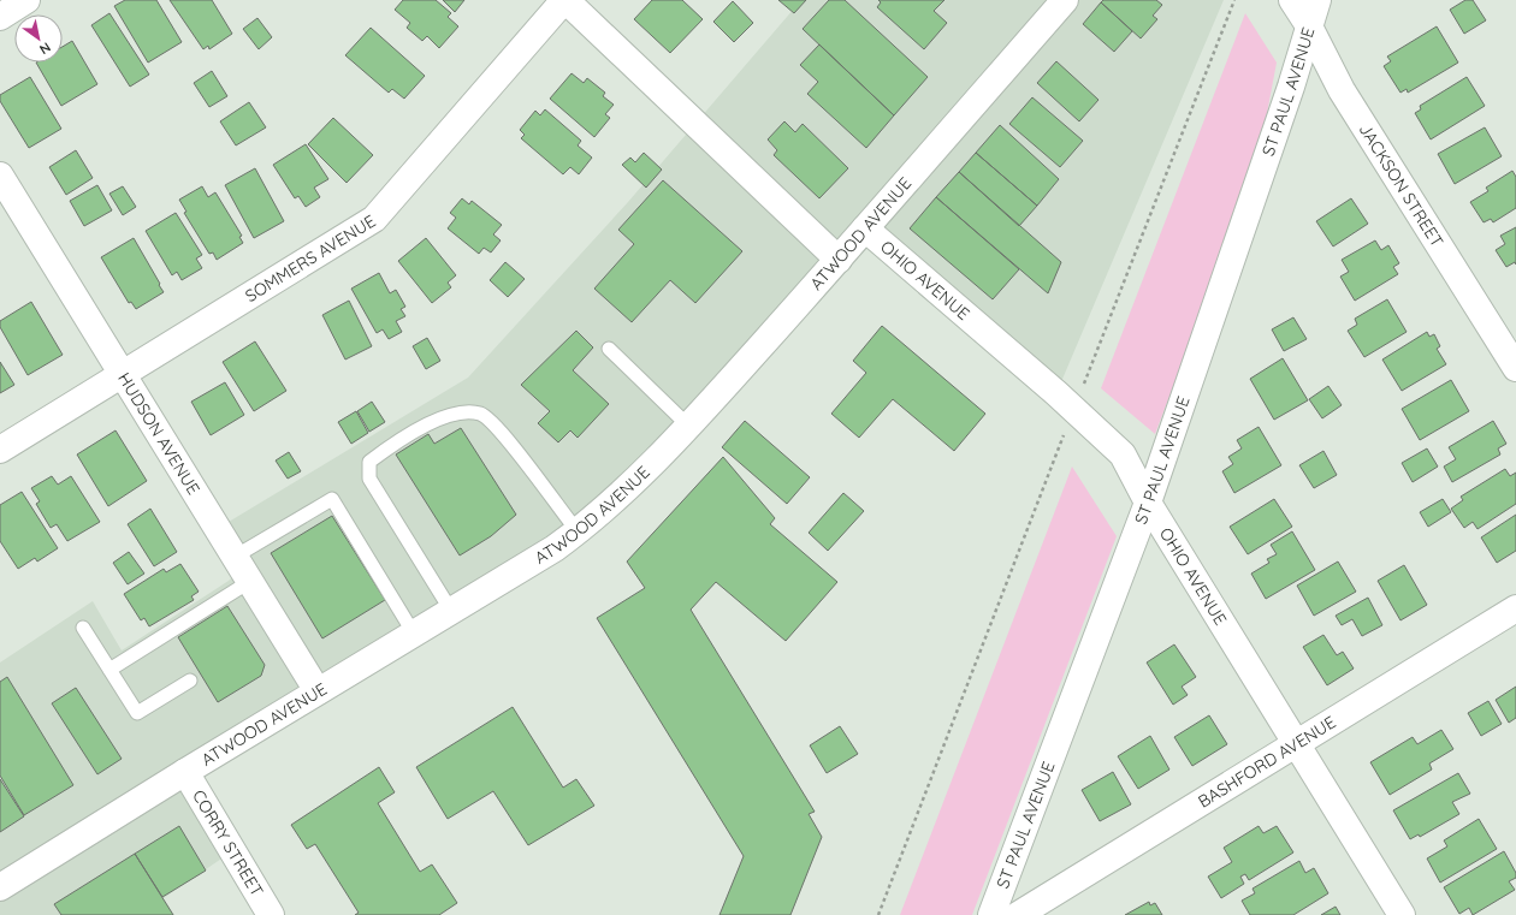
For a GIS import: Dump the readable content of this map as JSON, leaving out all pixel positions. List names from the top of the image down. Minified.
{"streets":{"street":["ST PAUL AVENUE","JACKSON STREET","ATWOOD AVENUE","SOMMERS AVENUE","OHIO AVENUE","HUDSON AVENUE","BASHFORD AVENUE","CORRY STREET"]},"crossings":[["ST PAUL AVENUE","JACKSON STREET"],["ST PAUL AVENUE","OHIO AVENUE"],["ATWOOD AVENUE","OHIO AVENUE"],["ATWOOD AVENUE","HUDSON AVENUE"],["ATWOOD AVENUE","CORRY STREET"],["SOMMERS AVENUE","HUDSON AVENUE"],["OHIO AVENUE","BASHFORD AVENUE"]],"north":"bottom right"}
